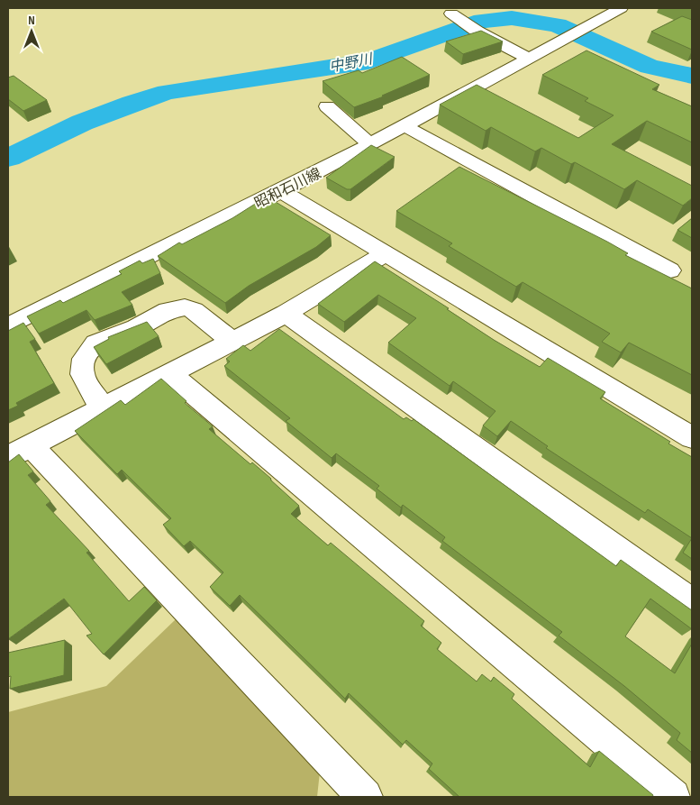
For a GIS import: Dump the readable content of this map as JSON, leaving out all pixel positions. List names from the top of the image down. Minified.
{"streets":{"street":["昭和石川線"]},"water":["中野川"],"north":"top"}
